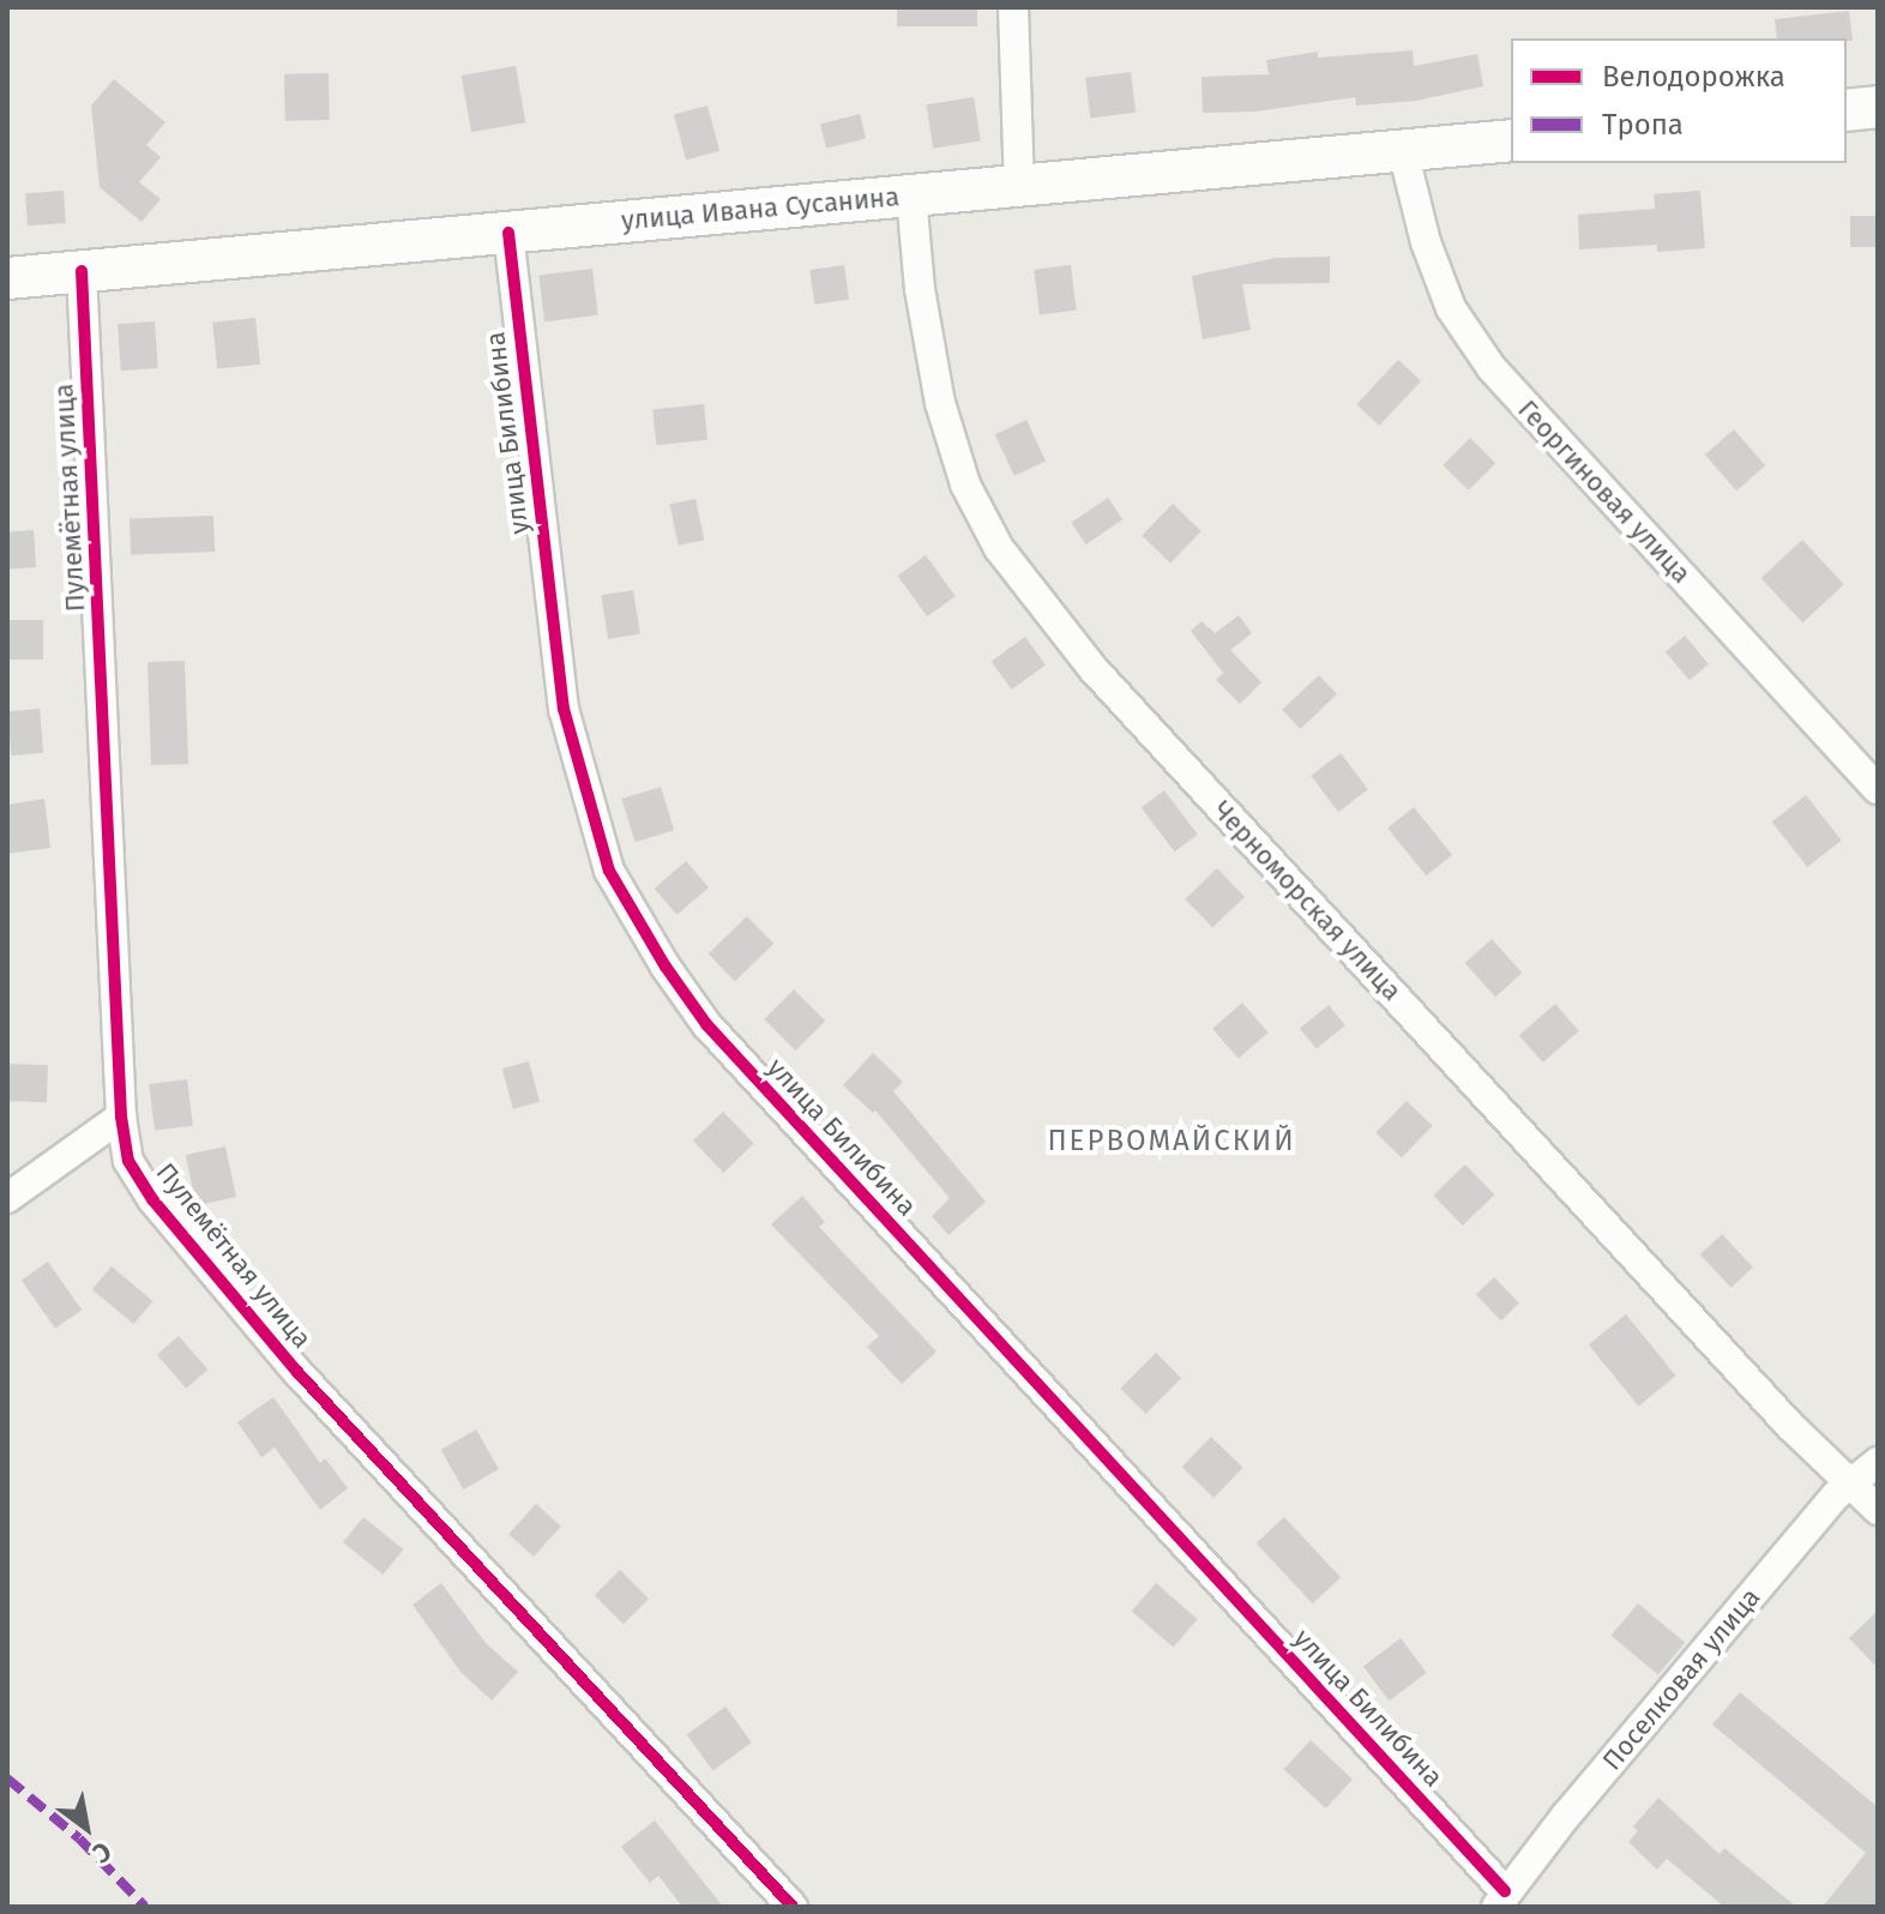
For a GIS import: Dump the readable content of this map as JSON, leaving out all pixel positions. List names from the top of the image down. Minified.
{"streets":{"street":["улица Ивана Сусанина","улица Билибина","Георгиновая улица","Пулемётная улица","Черноморская улица","Поселковая улица"]},"crossings":[["улица Ивана Сусанина","улица Билибина"],["улица Ивана Сусанина","Георгиновая улица"],["улица Ивана Сусанина","Пулемётная улица"],["улица Ивана Сусанина","Черноморская улица"],["улица Билибина","Поселковая улица"],["Черноморская улица","Поселковая улица"]],"districts":["ПЕРВОМАЙСКИЙ"],"legend":["Велодорожка","Тропа"],"north":"bottom right"}
